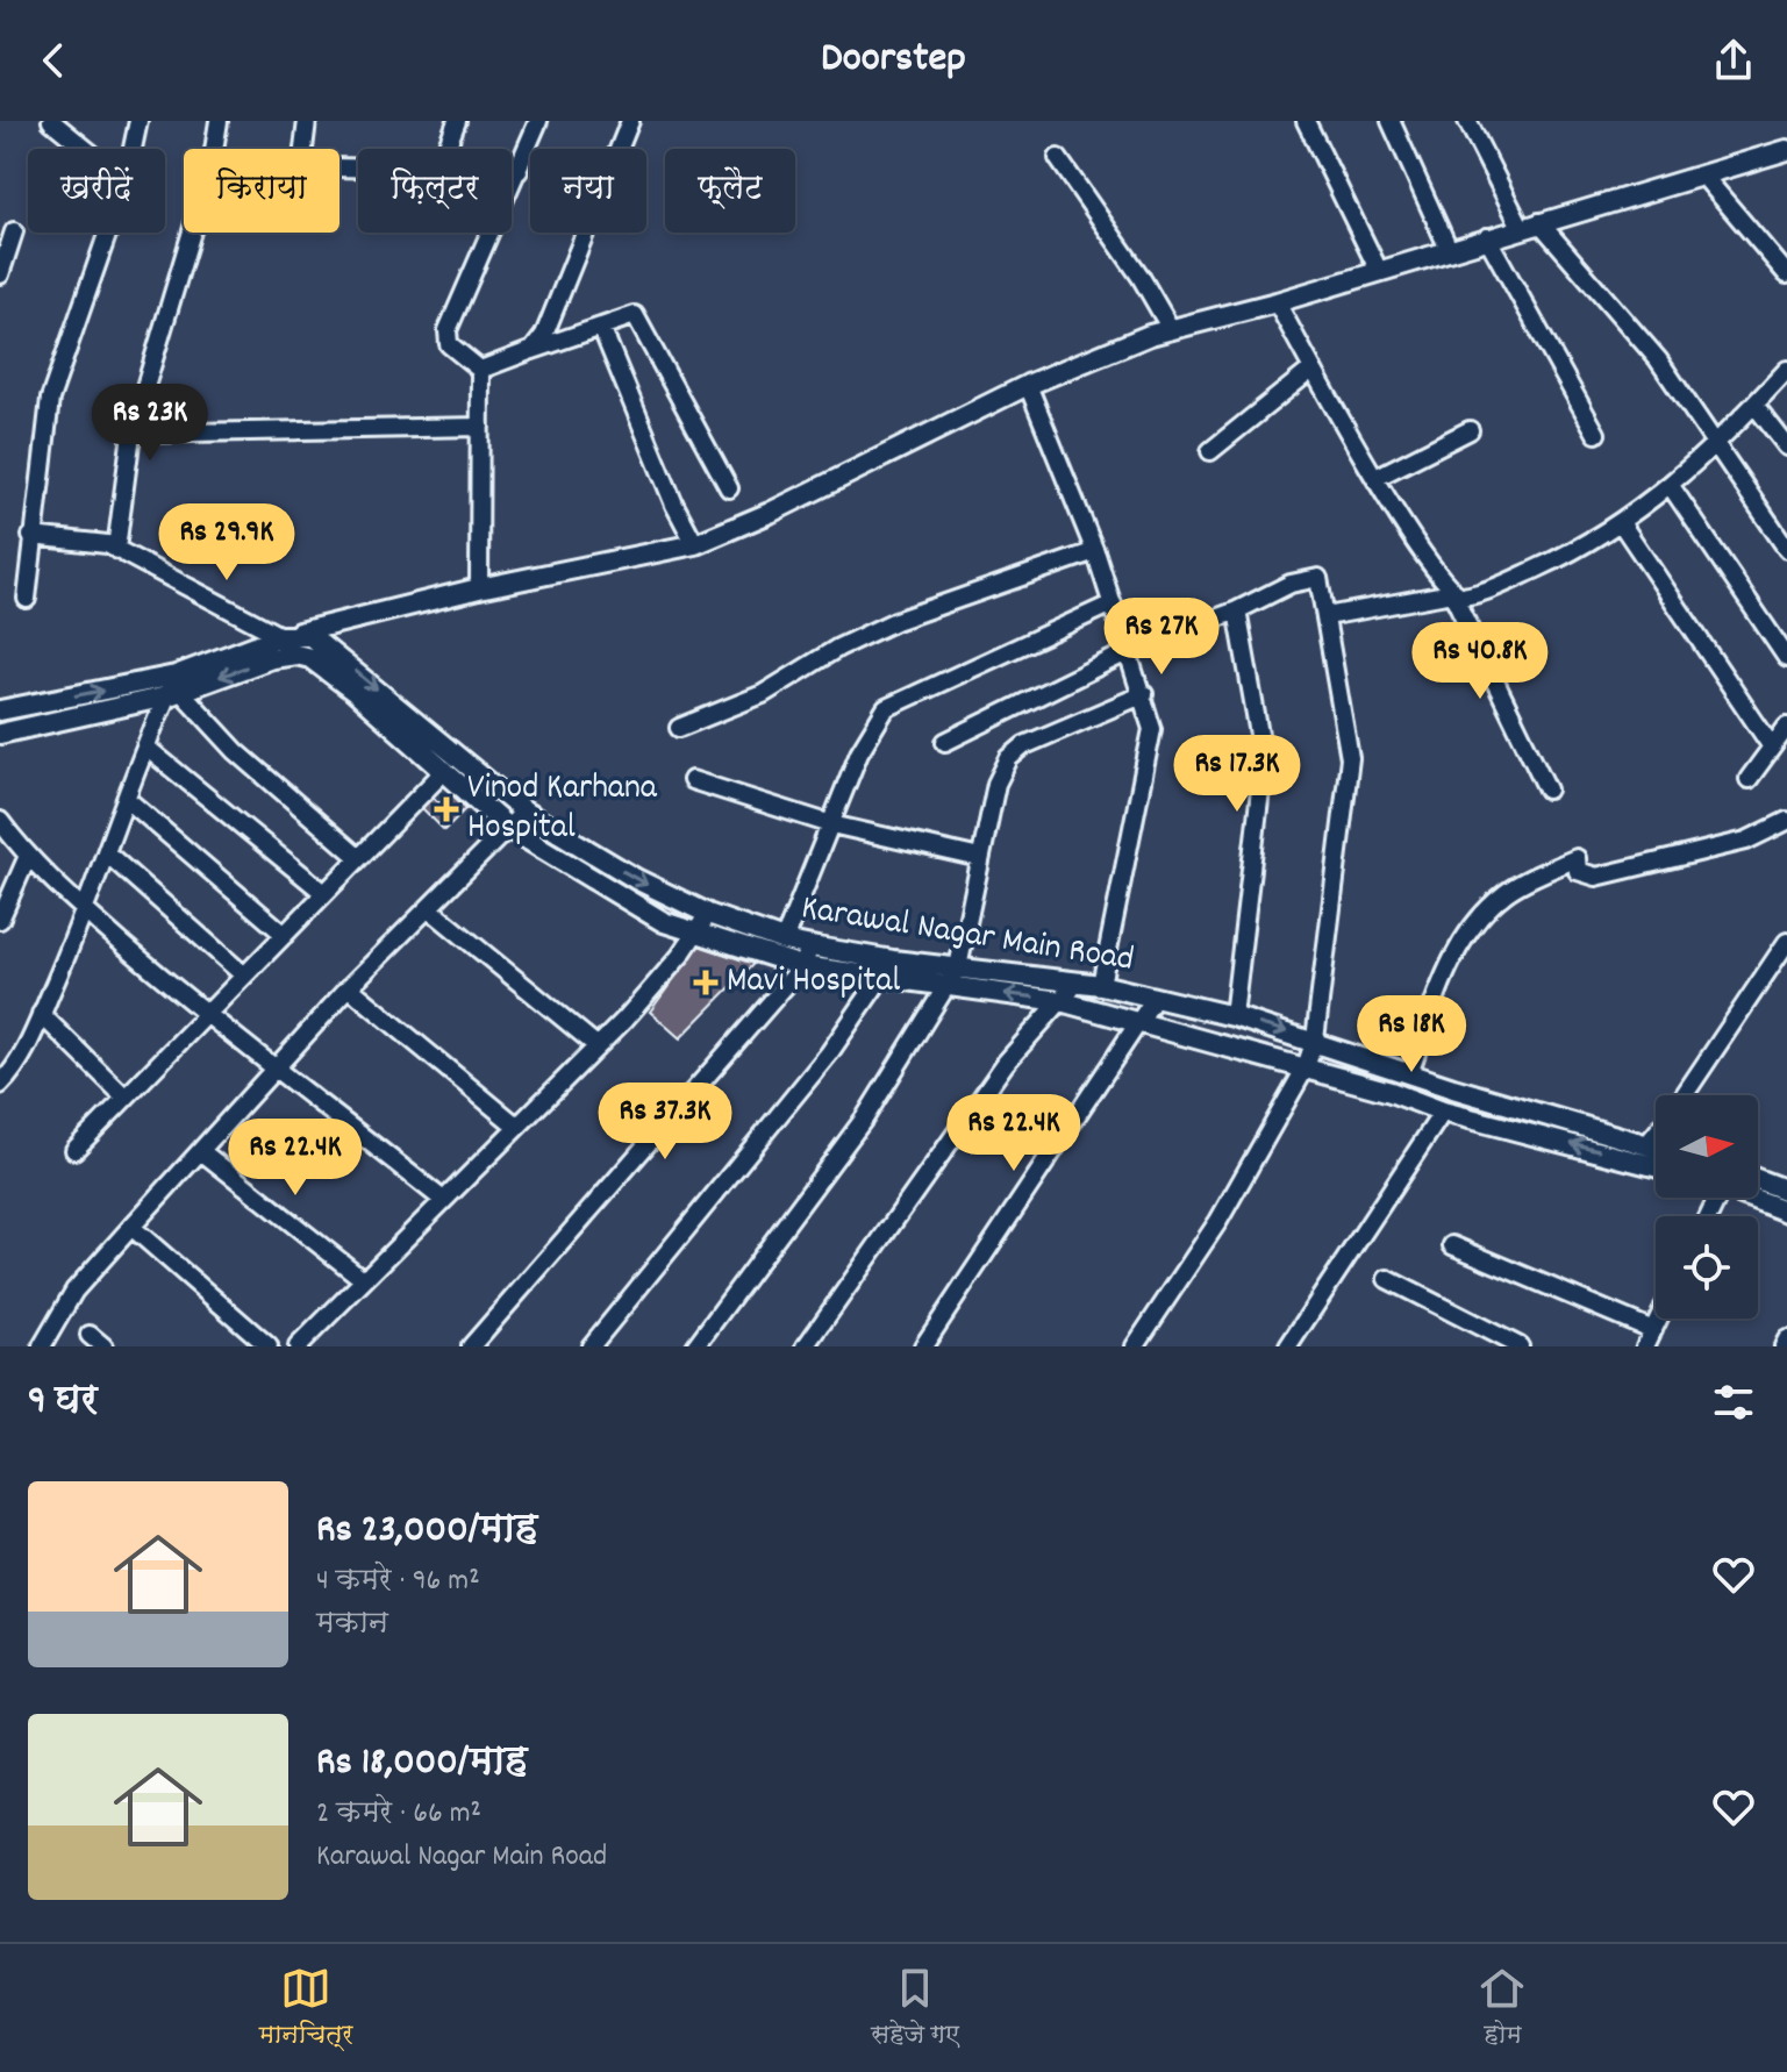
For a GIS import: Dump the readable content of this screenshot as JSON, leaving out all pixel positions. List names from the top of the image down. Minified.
{"streets":{"street":["Karawal Nagar Main Road"]},"places":{"health":["Vinod Karhana Hospital","Mavi Hospital"]},"north":"right","page":{"header":"Doorstep","chip":["खरीदें","किराया","फ़िल्टर","नया","फ़्लैट"],"price":["Rs 23K","Rs 29.9K","Rs 27K","Rs 40.8K","Rs 17.3K","Rs 18K","Rs 37.3K","Rs 22.4K","Rs 22.4K"],"heading":"9 घर","list":[{"name":"Rs 23,000/माह","note":"4 कमरे · 96 m² · मकान"},{"name":"Rs 18,000/माह","note":"2 कमरे · 66 m² · Karawal Nagar Main Road"}],"tabs":["मानचित्र","सहेजे गए","होम"]}}
